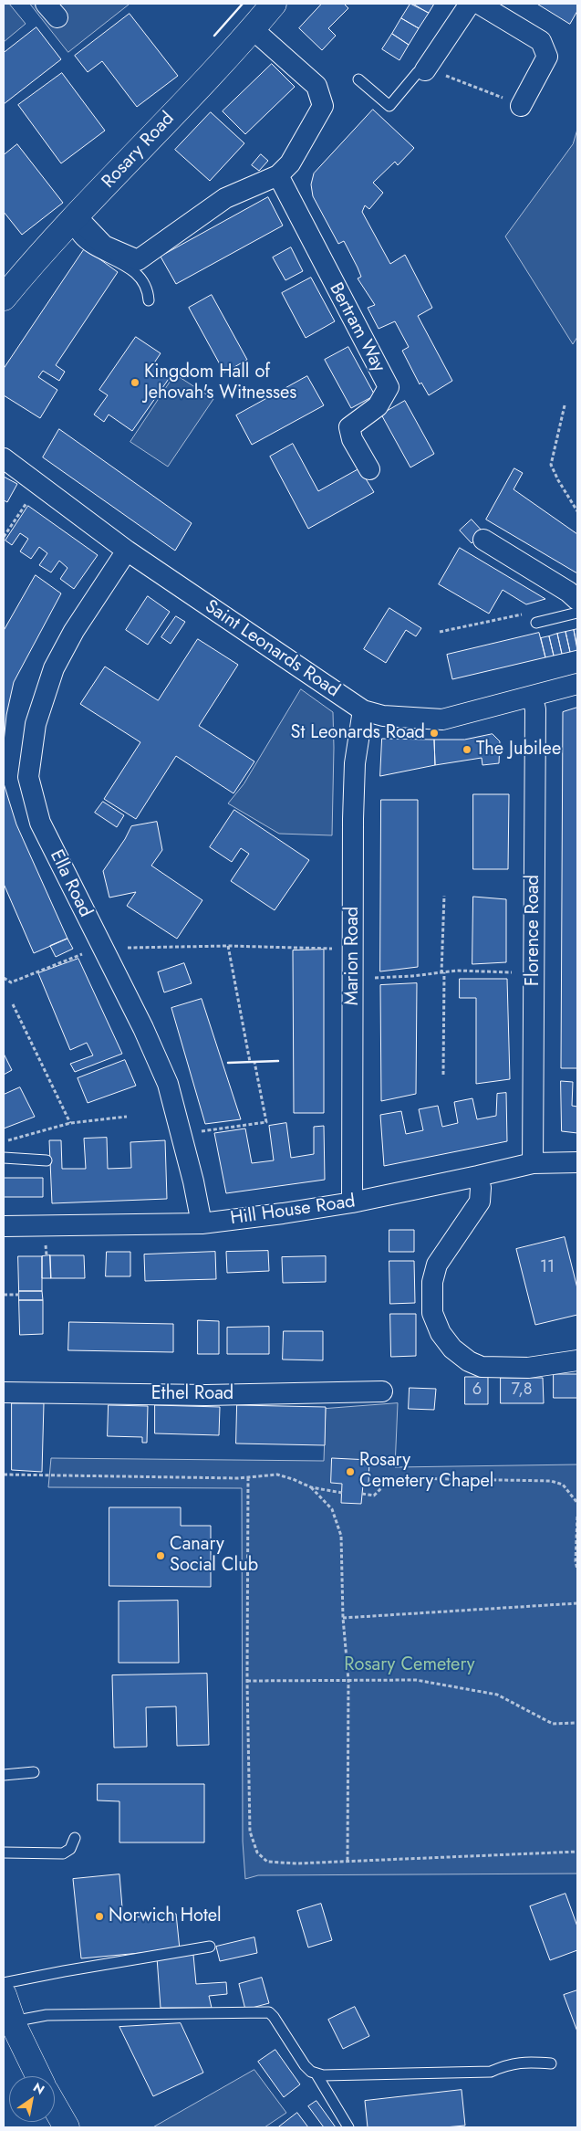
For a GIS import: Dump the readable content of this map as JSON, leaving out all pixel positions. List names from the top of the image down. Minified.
{"streets":{"street":["Rosary Road","Bertram Way","Saint Leonards Road","Ella Road","Florence Road","Marion Road","Hill House Road","Ethel Road"]},"crossings":[["Saint Leonards Road","Ella Road"],["Saint Leonards Road","Florence Road"],["Saint Leonards Road","Marion Road"],["Ella Road","Hill House Road"],["Florence Road","Hill House Road"],["Marion Road","Hill House Road"]],"parks":["Rosary Cemetery"],"places":["Kingdom Hall of Jehovah's Witnesses","St Leonards Road","The Jubilee","Rosary Cemetery Chapel","Canary Social Club","Norwich Hotel"],"house_numbers":["11","6","7,8"],"north":"top right"}
